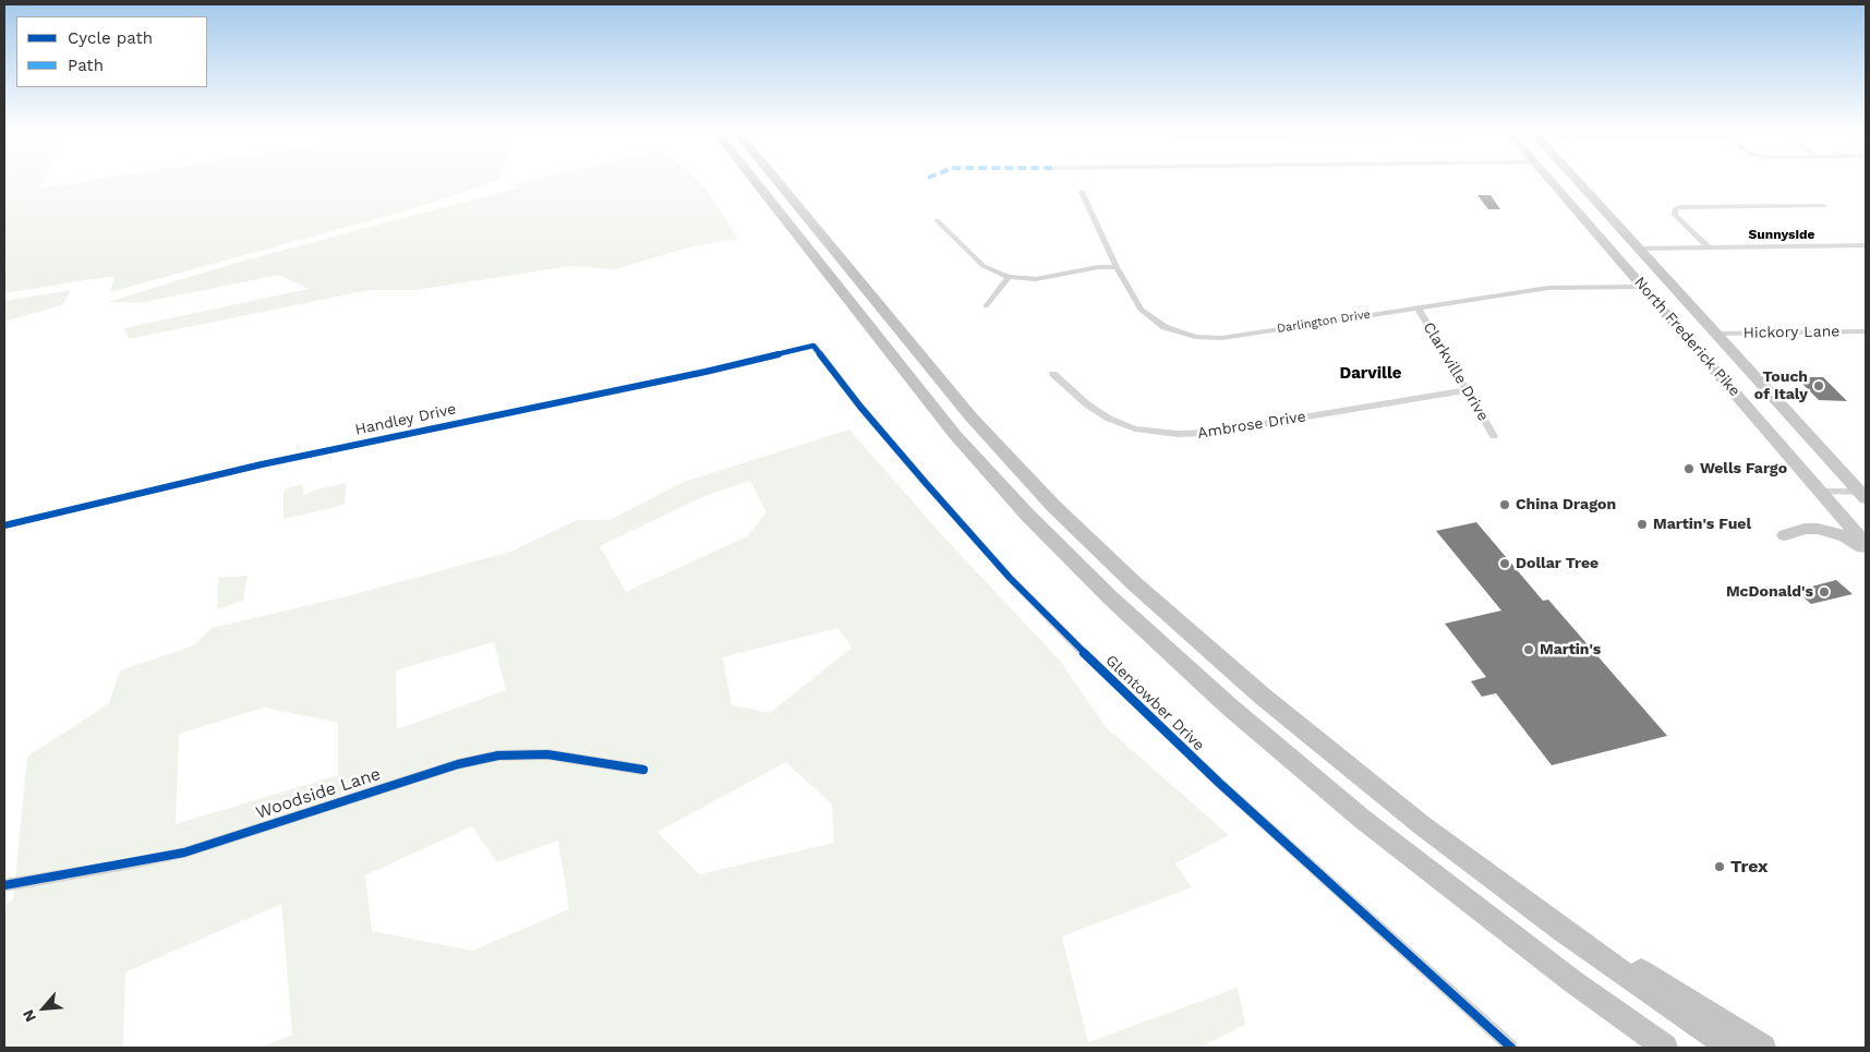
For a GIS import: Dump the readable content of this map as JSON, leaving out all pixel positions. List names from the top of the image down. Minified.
{"streets":{"main road":["North Frederick Pike"],"street":["Darlington Drive","Hickory Lane","Clarkville Drive","Handley Drive","Ambrose Drive","Glentowber Drive","Woodside Lane"]},"crossings":[["Darlington Drive","North Frederick Pike"],["Darlington Drive","Clarkville Drive"],["Hickory Lane","North Frederick Pike"],["Clarkville Drive","Ambrose Drive"],["Handley Drive","Glentowber Drive"]],"districts":["Sunnyside","Darville"],"places":["Touch of Italy","Wells Fargo","China Dragon","Martin's Fuel","Dollar Tree","McDonald's","Martin's","Trex"],"legend":["Cycle path","Path"],"north":"bottom left"}
